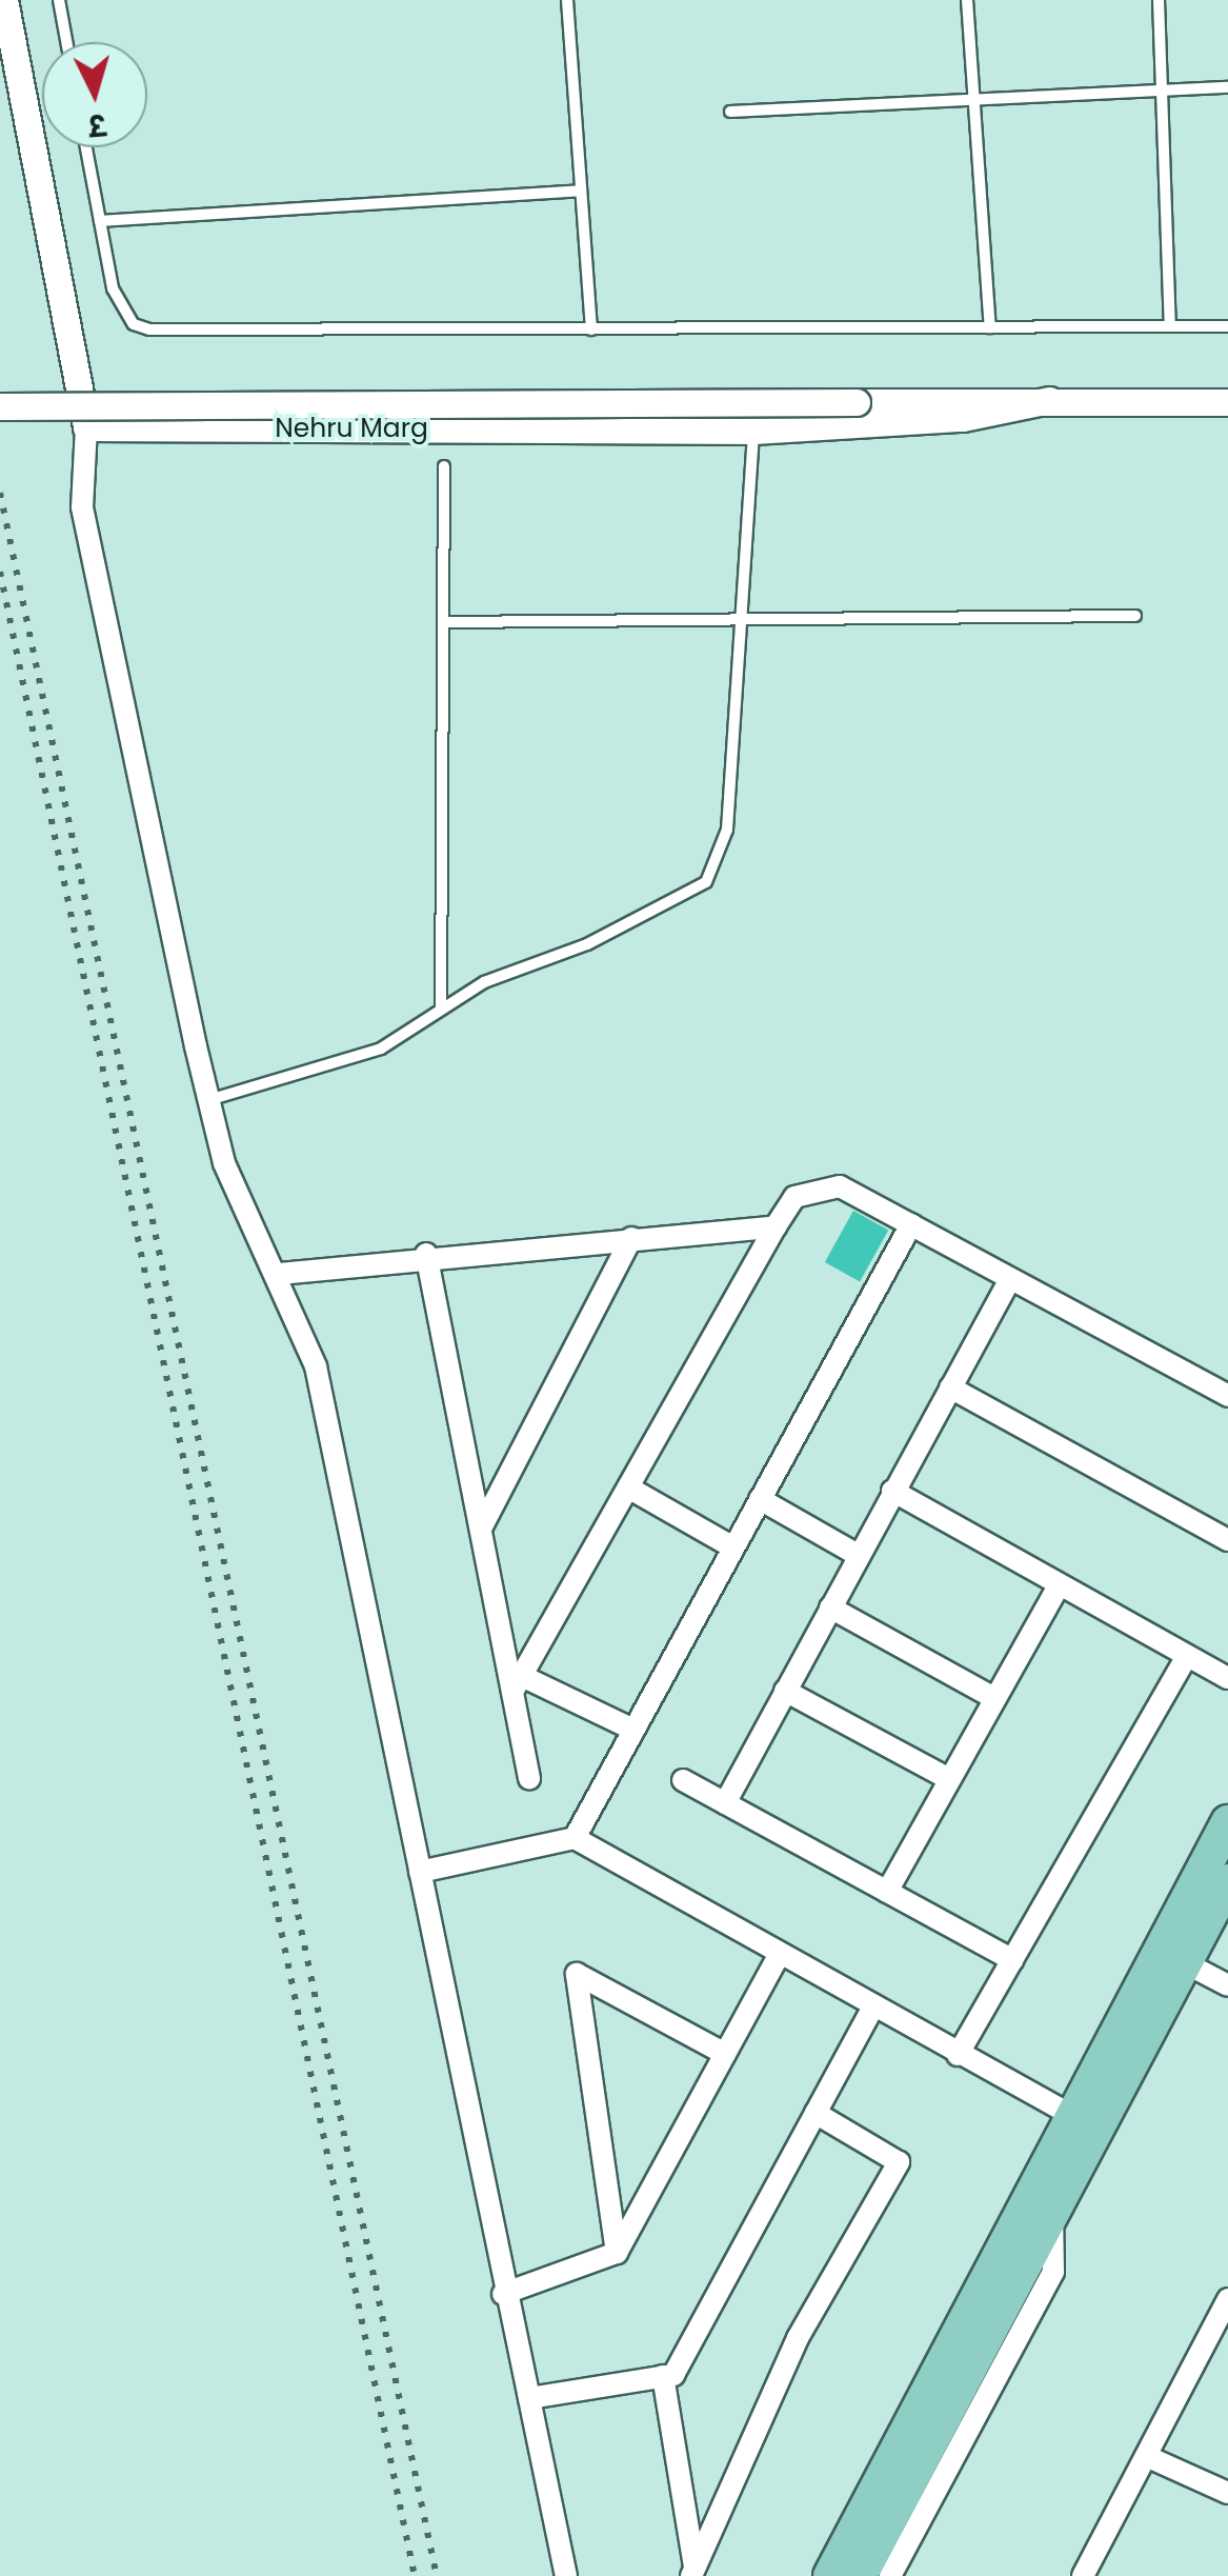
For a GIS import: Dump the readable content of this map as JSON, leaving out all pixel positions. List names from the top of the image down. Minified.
{"streets":{"street":["Nehru Marg"]},"north":"bottom"}
